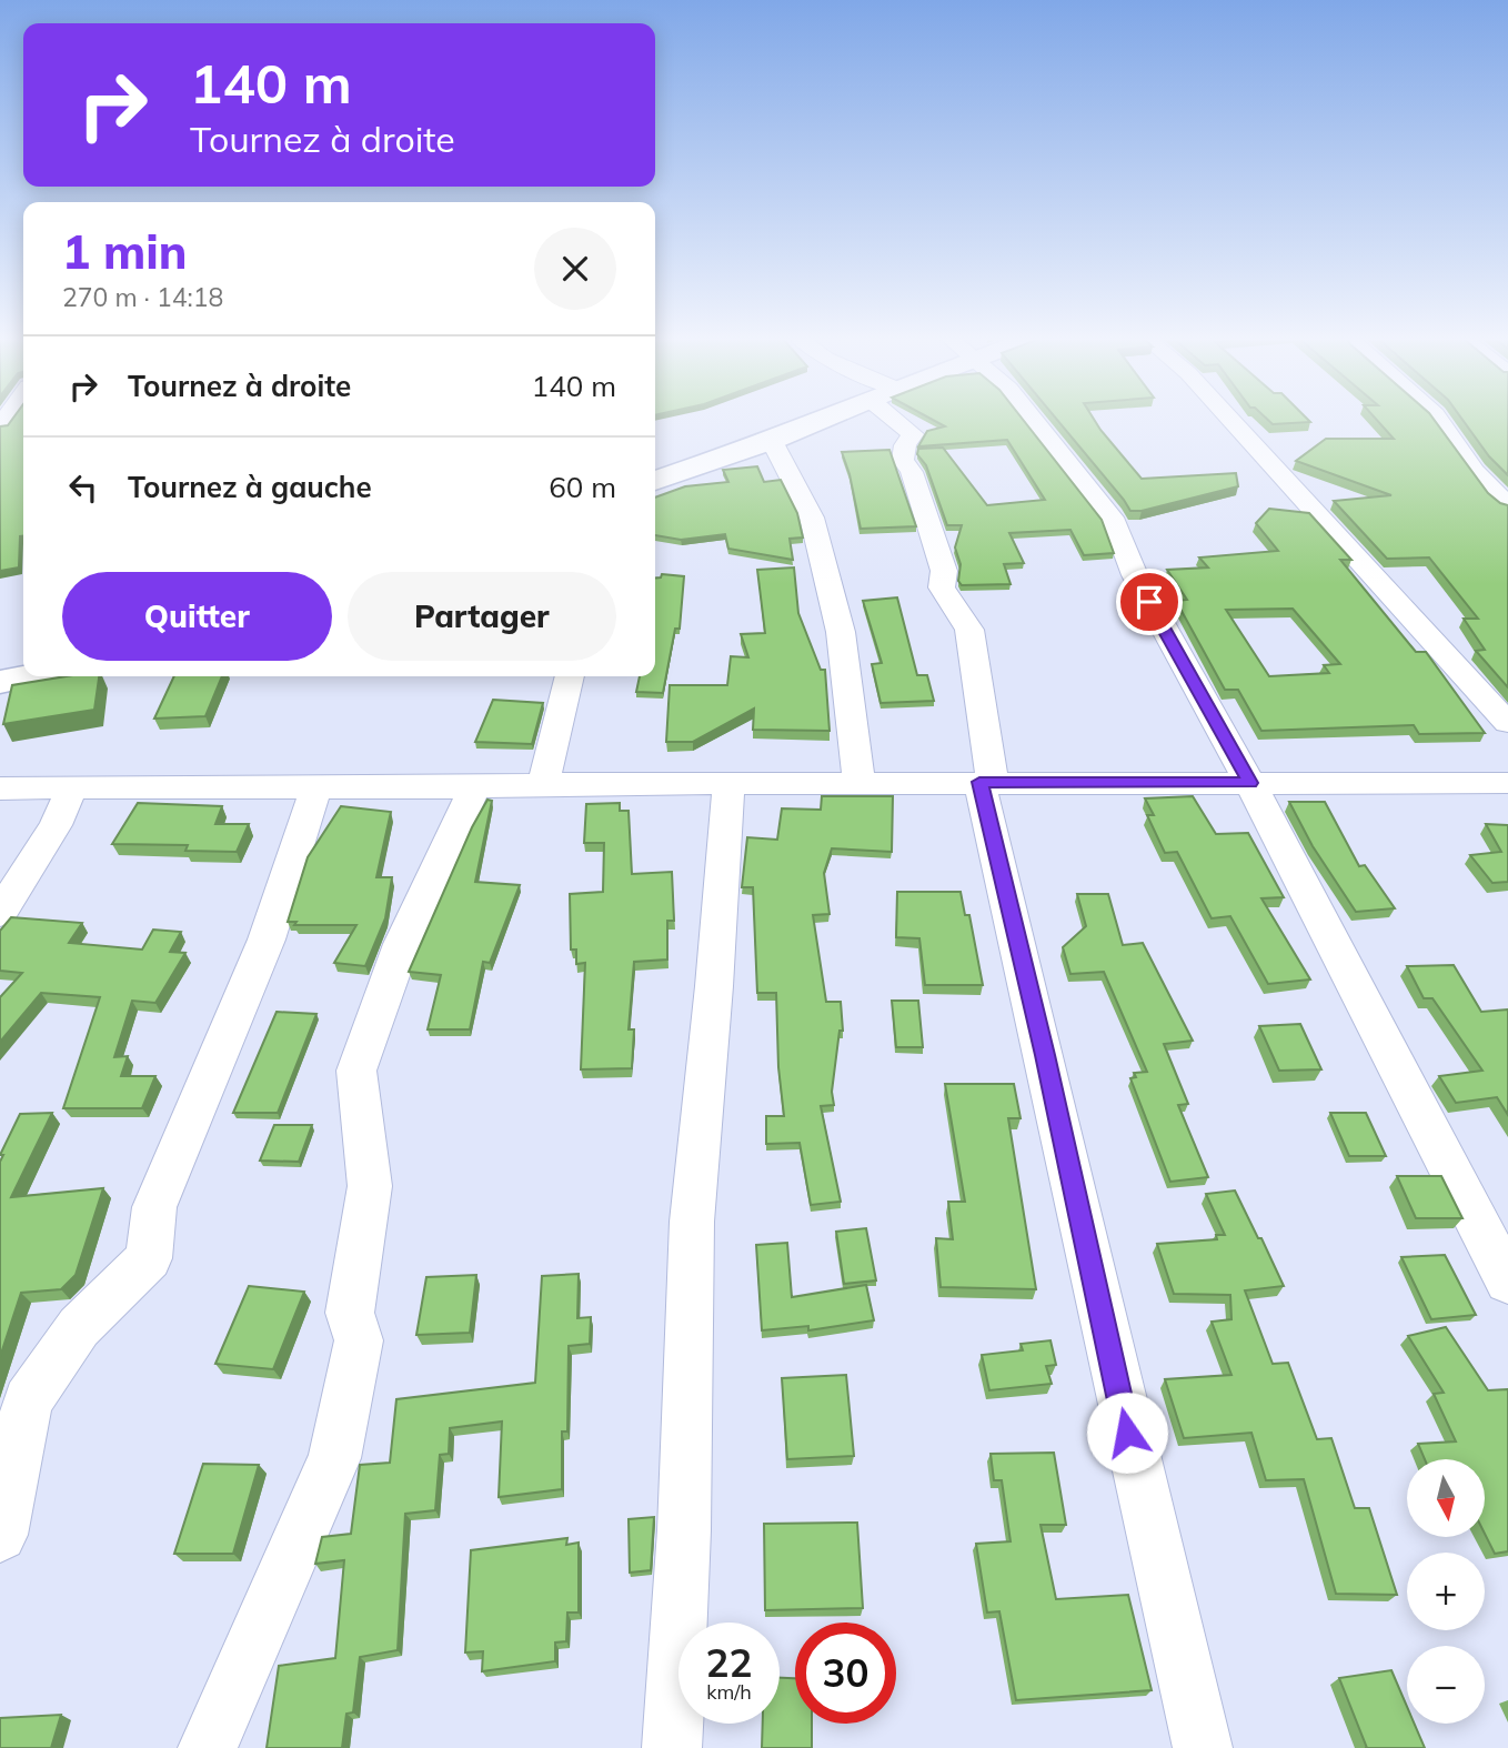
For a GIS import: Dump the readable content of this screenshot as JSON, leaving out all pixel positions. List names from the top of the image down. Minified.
{"north":"bottom","page":{"turn":["140 m","Tournez à droite"],"heading":["1 min","270 m · 14:18"],"list":[{"name":"Tournez à droite","value":"140 m"},{"name":"Tournez à gauche","value":"60 m"}],"buttons":["Quitter","Partager"],"map_buttons":["+","−"],"speed":"22 km/h","limit":"30"}}
